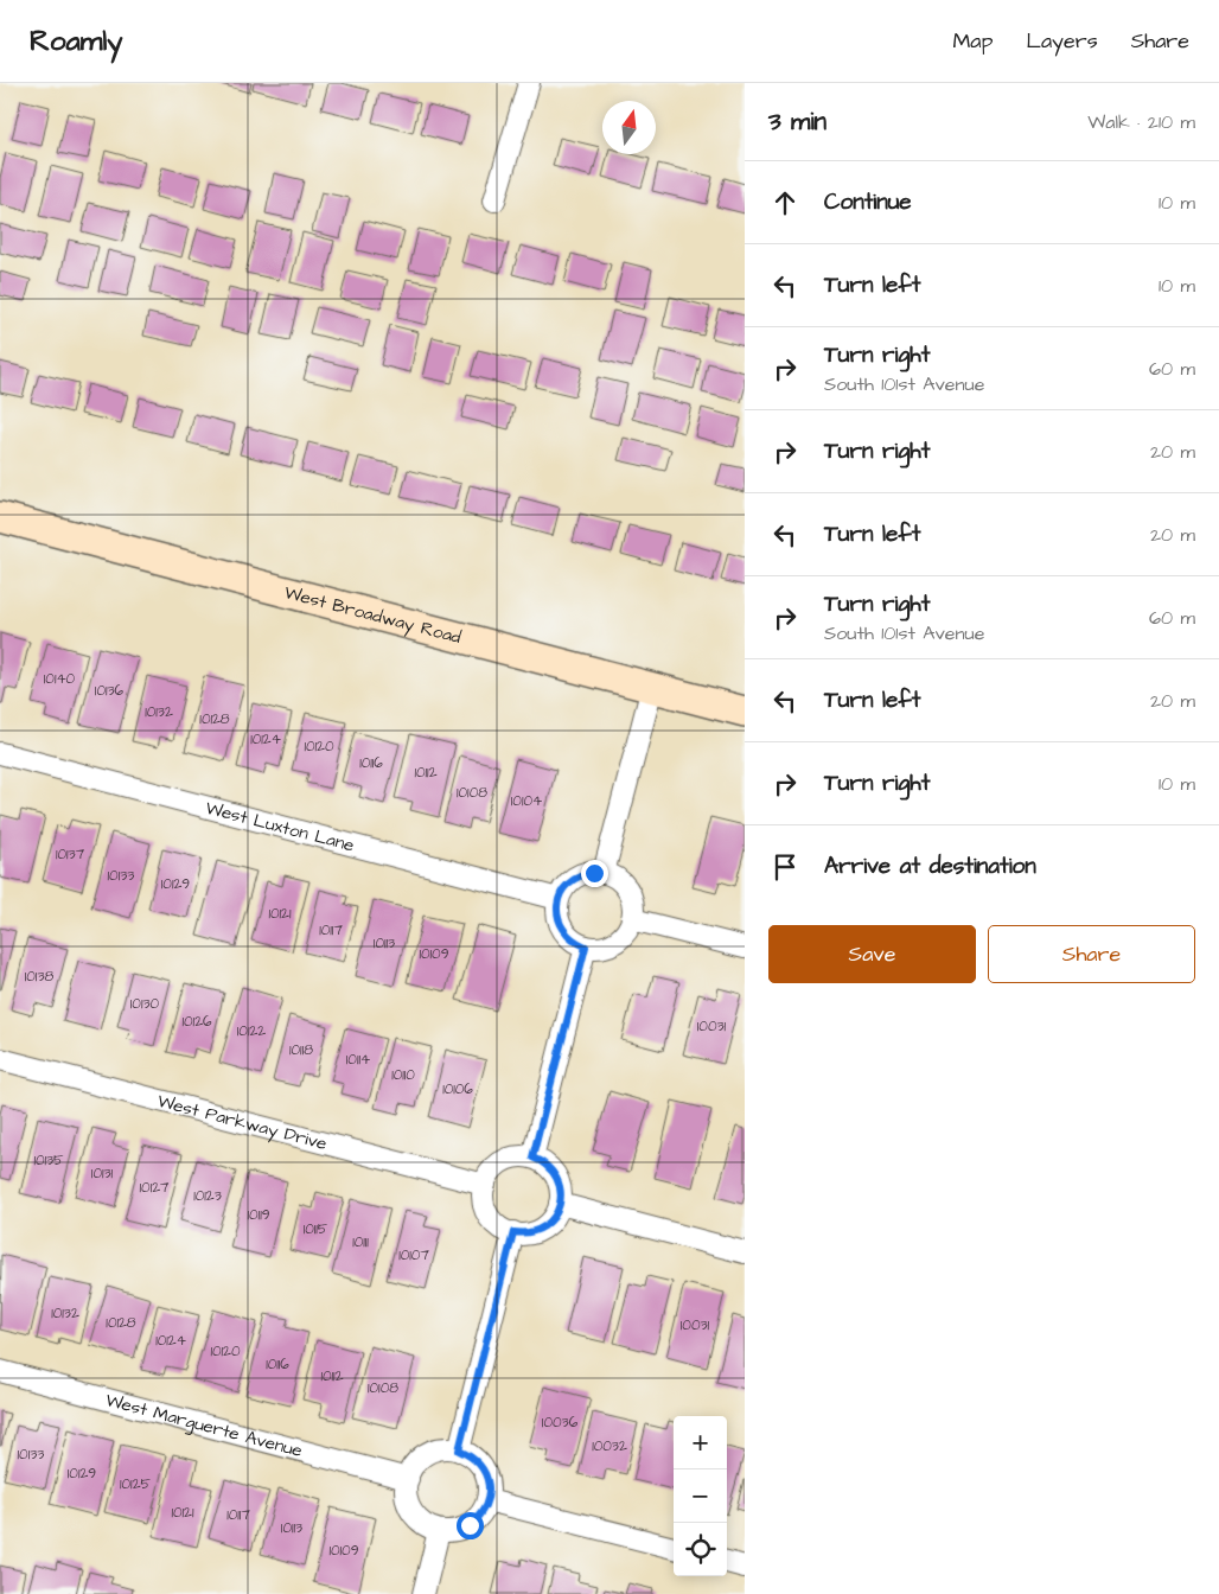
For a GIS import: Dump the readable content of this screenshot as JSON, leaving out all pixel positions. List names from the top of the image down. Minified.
{"streets":{"main road":["West Broadway Road"],"street":["West Luxton Lane","West Parkway Drive","West Marguerte Avenue"]},"house_numbers":["10140","10136","10132","10128","10124","10120","10116","10112","10108","10104","10137","10133","10129","10121","10117","10113","10109","10138","10130","10126","10031","10122","10118","10114","10110","10106","10135","10131","10127","10123","10119","10115","10111","10107","10132","10128","10031","10124","10120","10116","10112","10108","10036","10032","10133","10129","10125","10121","10117","10113","10109"],"north":"top","page":{"header":"Roamly","nav":["Map","Layers","Share"],"heading":["3 min","Walk · 210 m"],"list":[["Continue","10 m"],["Turn left","10 m"],["Turn right","South 101st Avenue","60 m"],["Turn right","20 m"],["Turn left","20 m"],["Turn right","South 101st Avenue","60 m"],["Turn left","20 m"],["Turn right","10 m"],"Arrive at destination"],"buttons":["Save","Share"],"map_buttons":["+","−"]}}
